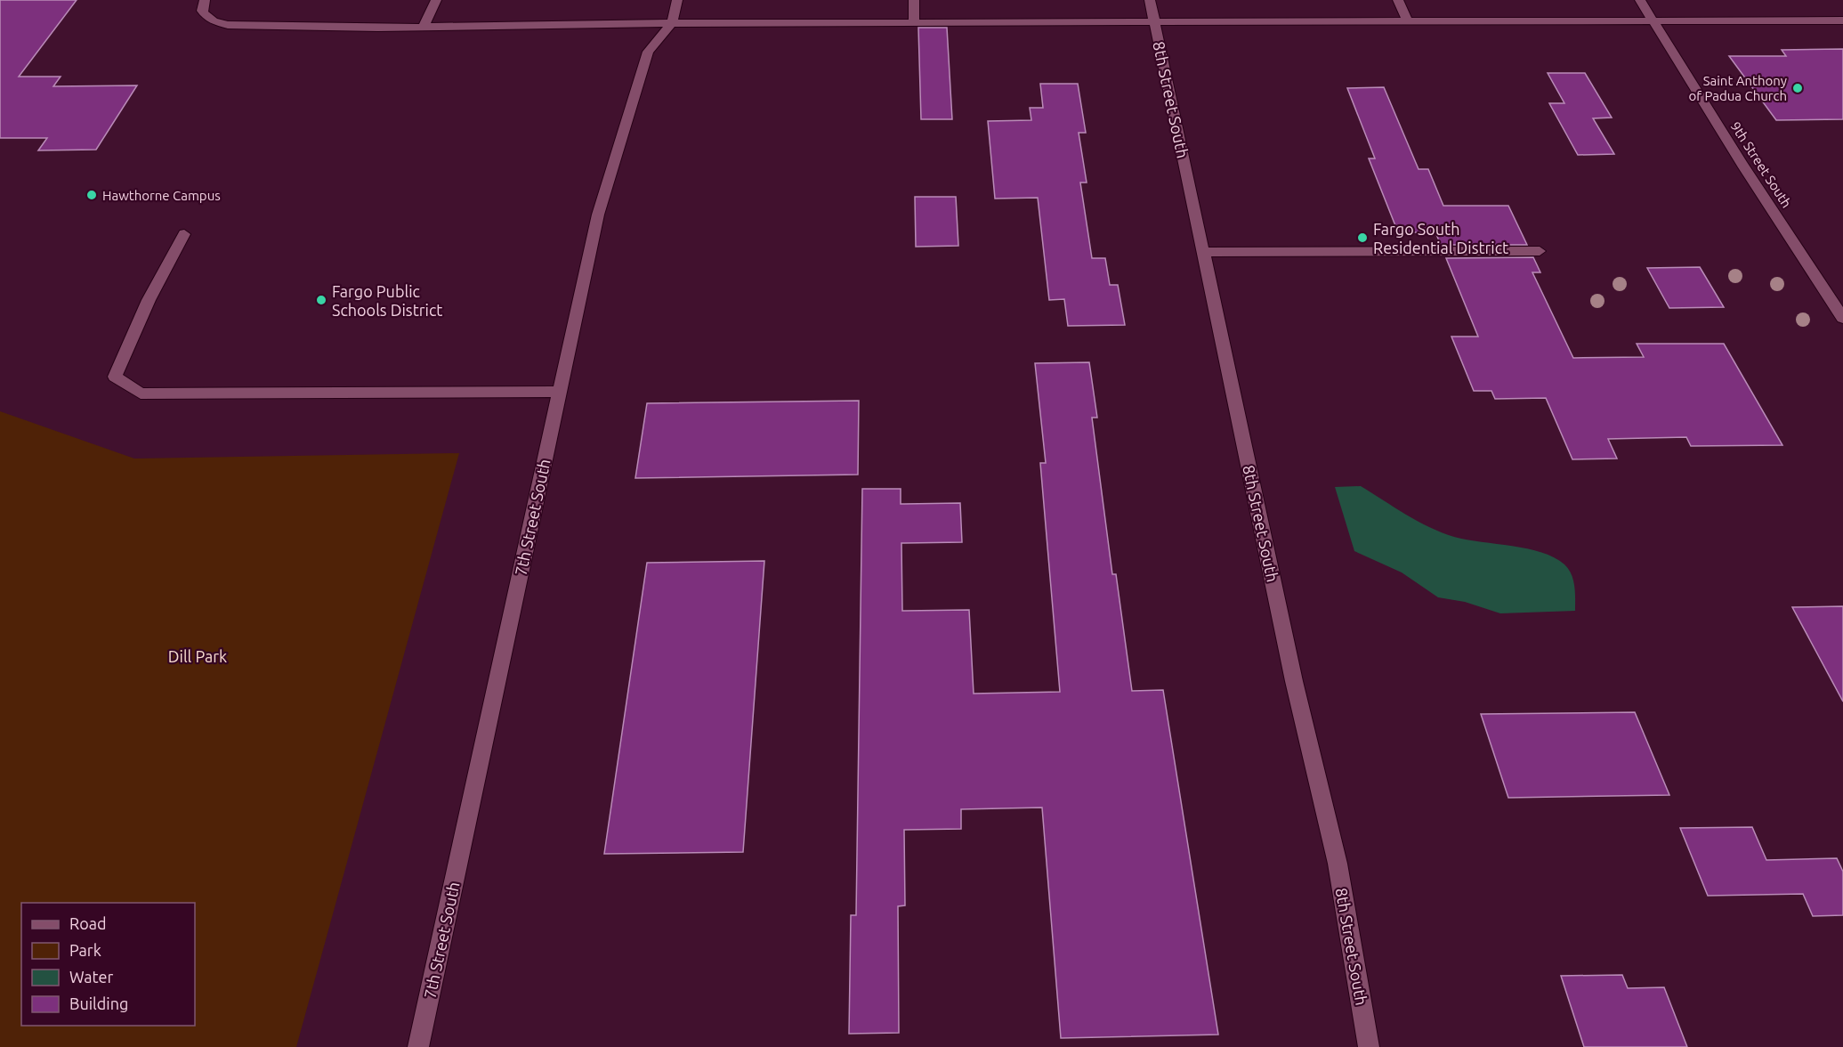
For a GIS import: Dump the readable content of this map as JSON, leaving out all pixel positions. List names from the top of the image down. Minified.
{"streets":{"street":["8th Street South","9th Street South","7th Street South"]},"parks":["Dill Park"],"places":["Saint Anthony of Padua Church","Hawthorne Campus","Fargo South Residential District","Fargo Public Schools District"],"legend":["Road","Park","Water","Building"]}
